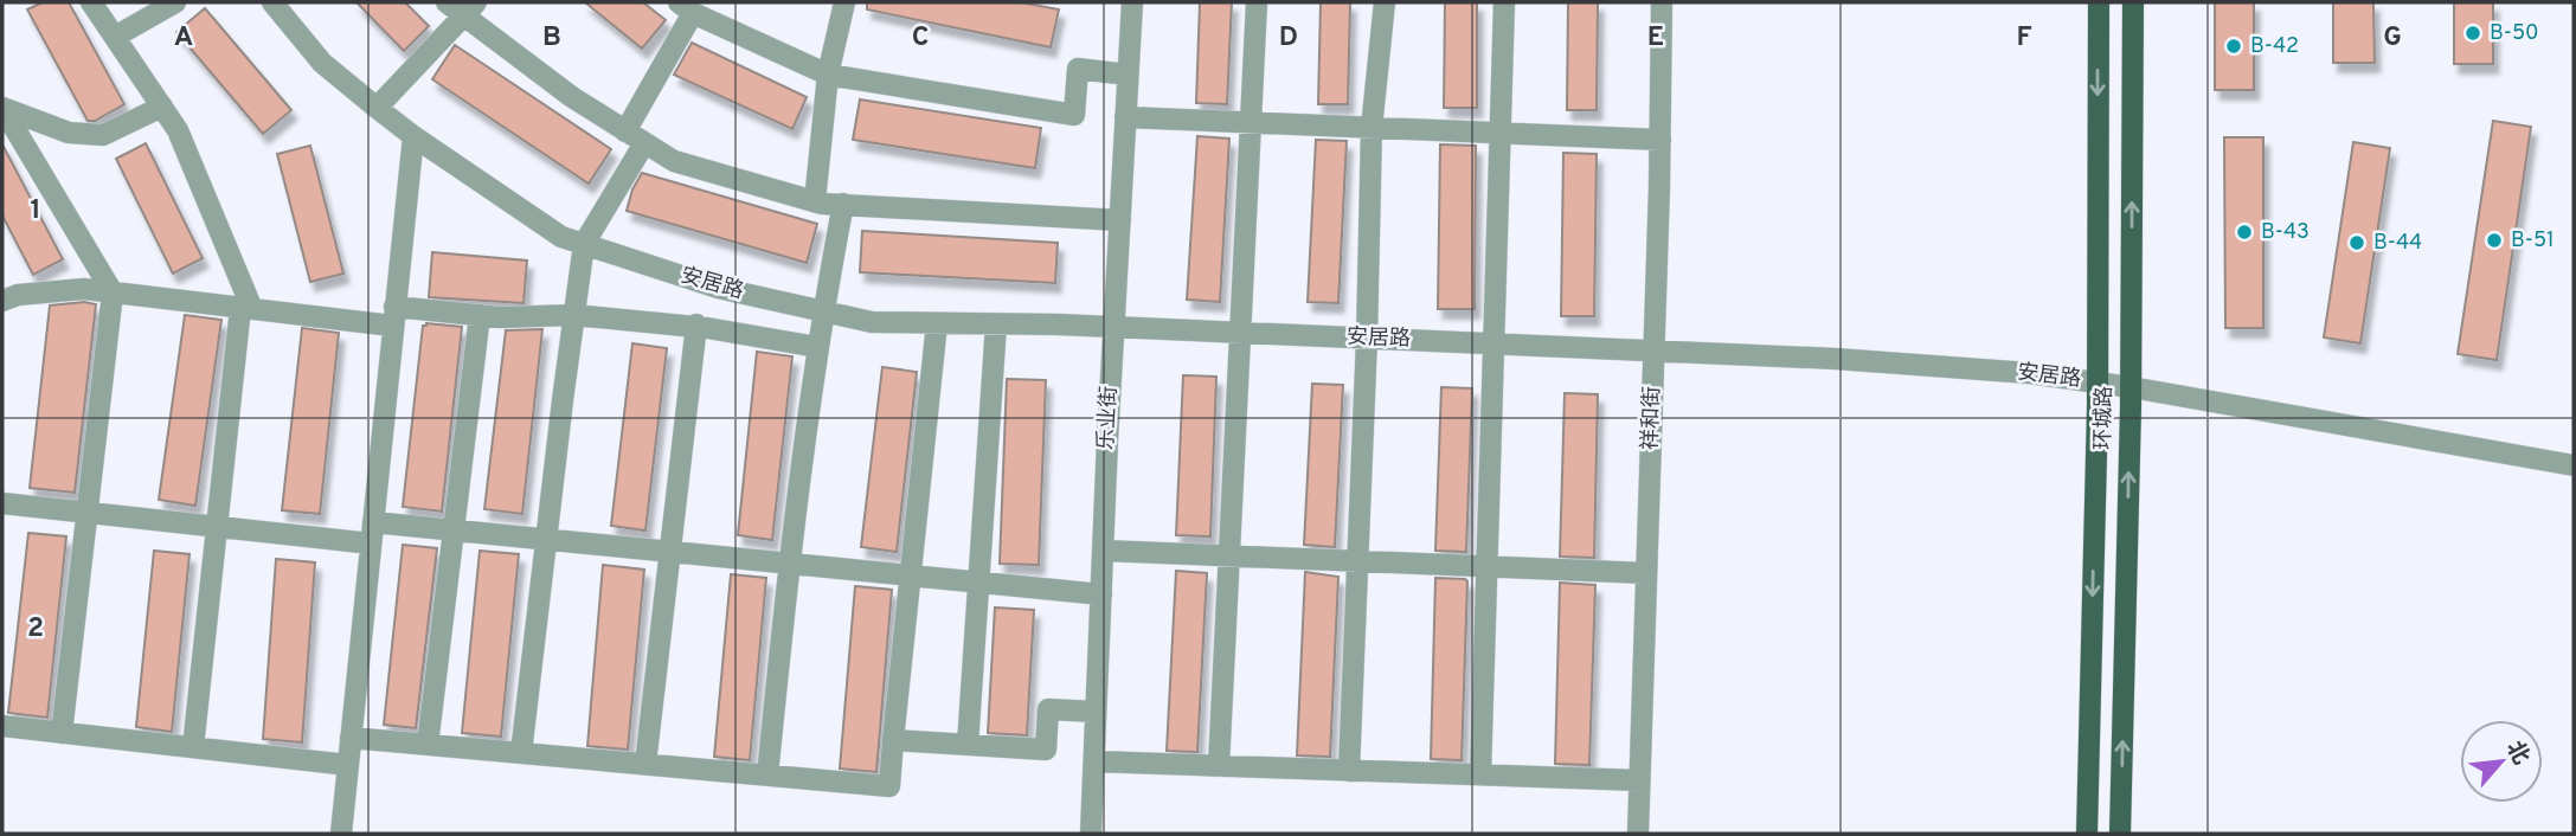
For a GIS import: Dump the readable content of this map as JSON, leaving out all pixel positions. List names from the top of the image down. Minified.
{"streets":{"main road":["环城路"],"street":["安居路","乐业街","祥和街"]},"crossings":[["安居路","乐业街"],["安居路","祥和街"],["安居路","环城路"]],"places":["B-50","B-42","B-43","B-51","B-44"],"north":"top right","grid":{"columns":["A","B","C","D","E","F","G"],"rows":["1","2"]}}
